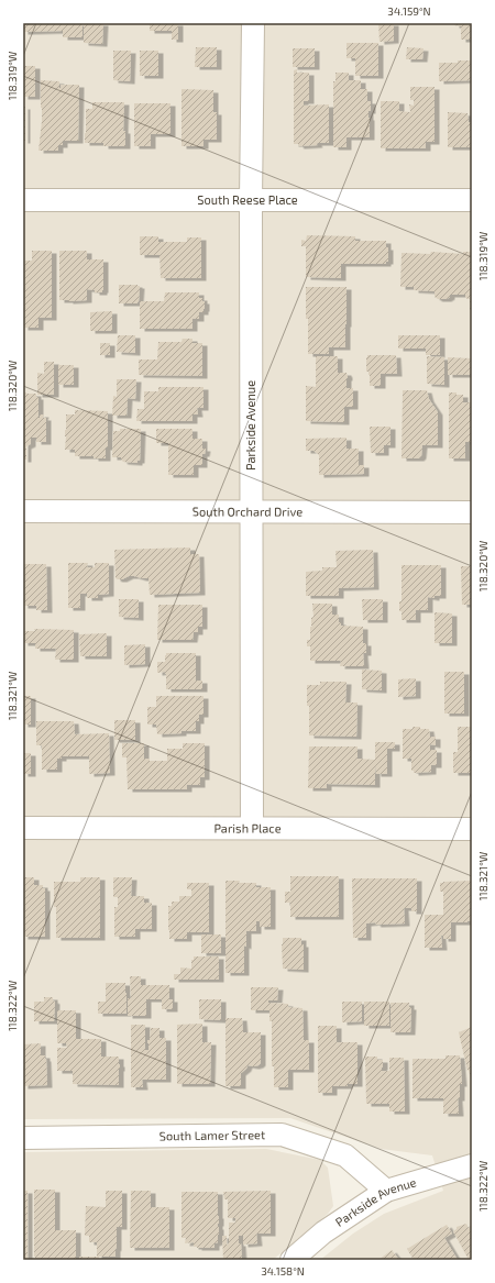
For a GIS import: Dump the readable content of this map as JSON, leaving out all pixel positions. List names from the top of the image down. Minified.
{"streets":{"street":["South Reese Place","Parkside Avenue","South Orchard Drive","Parish Place","South Lamer Street"]},"crossings":[["South Reese Place","Parkside Avenue"],["Parkside Avenue","South Orchard Drive"],["Parkside Avenue","Parish Place"],["Parkside Avenue","South Lamer Street"]],"coordinates":["34.159°N","118.319°W","118.320°W","118.321°W","118.322°W","34.158°N"]}
